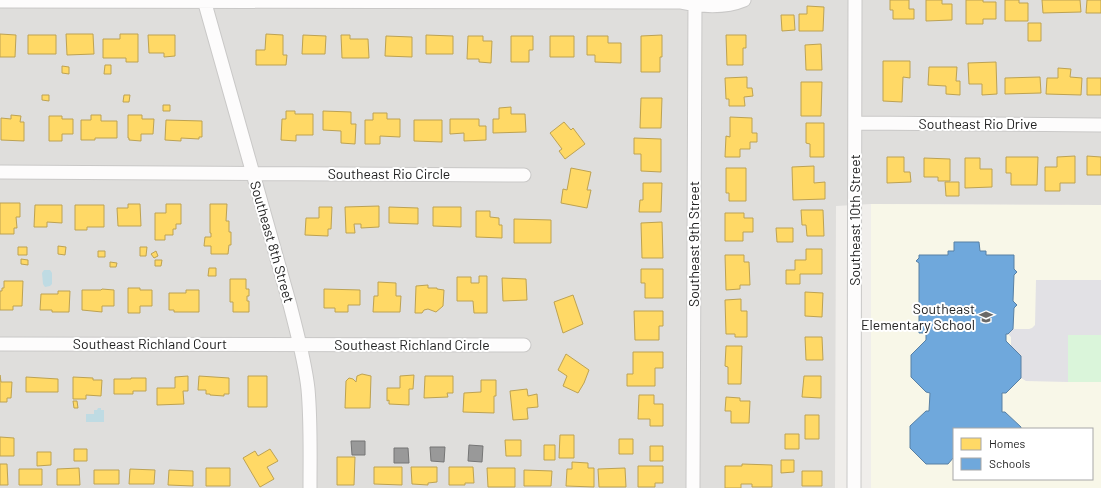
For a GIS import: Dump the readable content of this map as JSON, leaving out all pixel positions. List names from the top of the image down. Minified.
{"streets":{"street":["Southeast Rio Drive","Southeast Rio Circle","Southeast 10th Street","Southeast 8th Street","Southeast 9th Street","Southeast Richland Court","Southeast Richland Circle"]},"crossings":[["Southeast Rio Drive","Southeast 10th Street"],["Southeast Rio Circle","Southeast 8th Street"],["Southeast 8th Street","Southeast Richland Court"],["Southeast 8th Street","Southeast Richland Circle"],["Southeast Richland Court","Southeast Richland Circle"]],"places":{"school or university":["Southeast Elementary School"]},"legend":["Homes","Schools"]}
